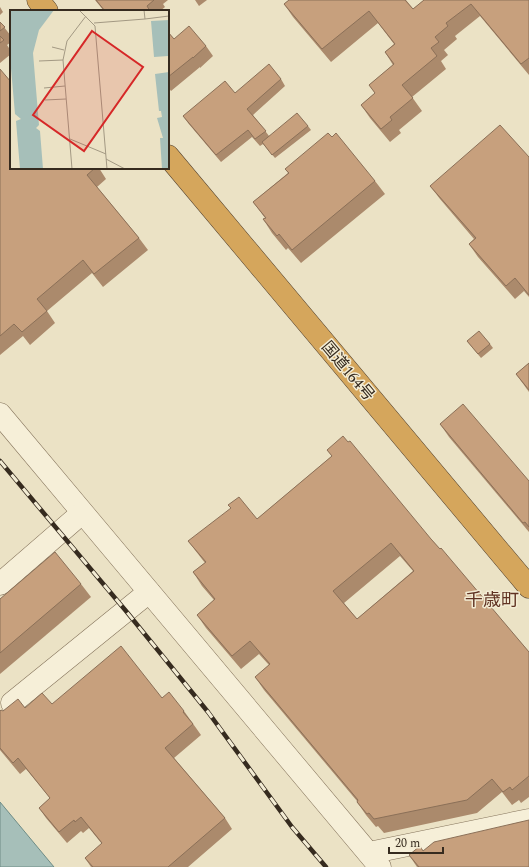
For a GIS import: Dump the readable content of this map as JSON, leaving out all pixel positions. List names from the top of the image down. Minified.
{"streets":{"highway":["国道164号"]},"districts":["千歳町"],"scale_bar":"20 m"}
